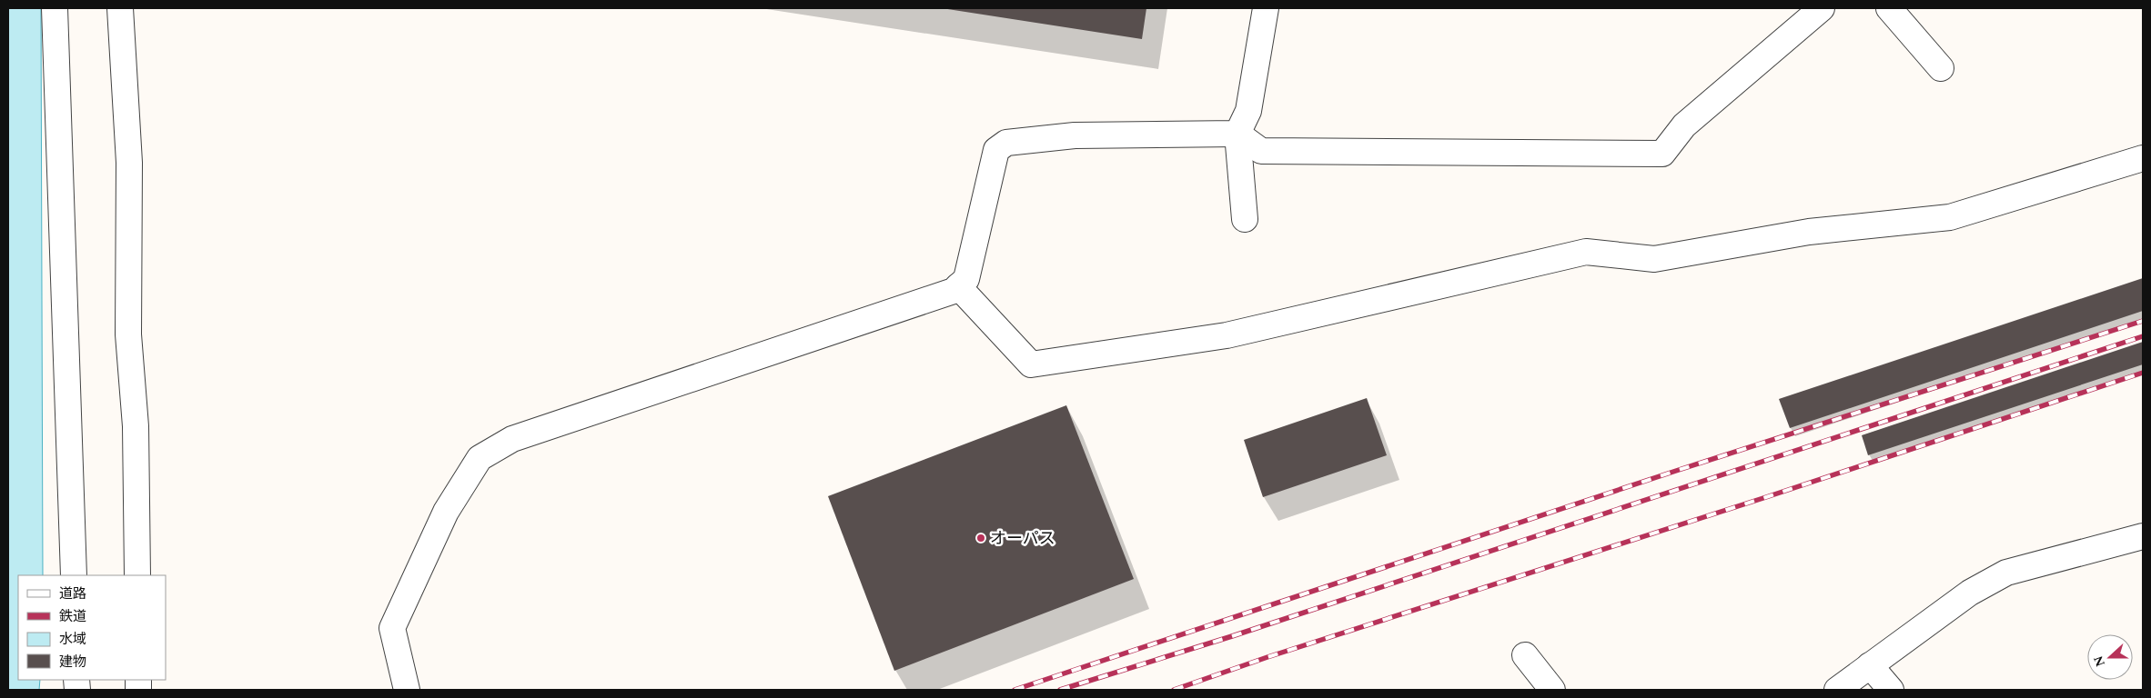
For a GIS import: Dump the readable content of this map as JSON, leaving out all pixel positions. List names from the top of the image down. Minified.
{"places":["オーパス"],"legend":["道路","鉄道","水域","建物"],"north":"left"}
